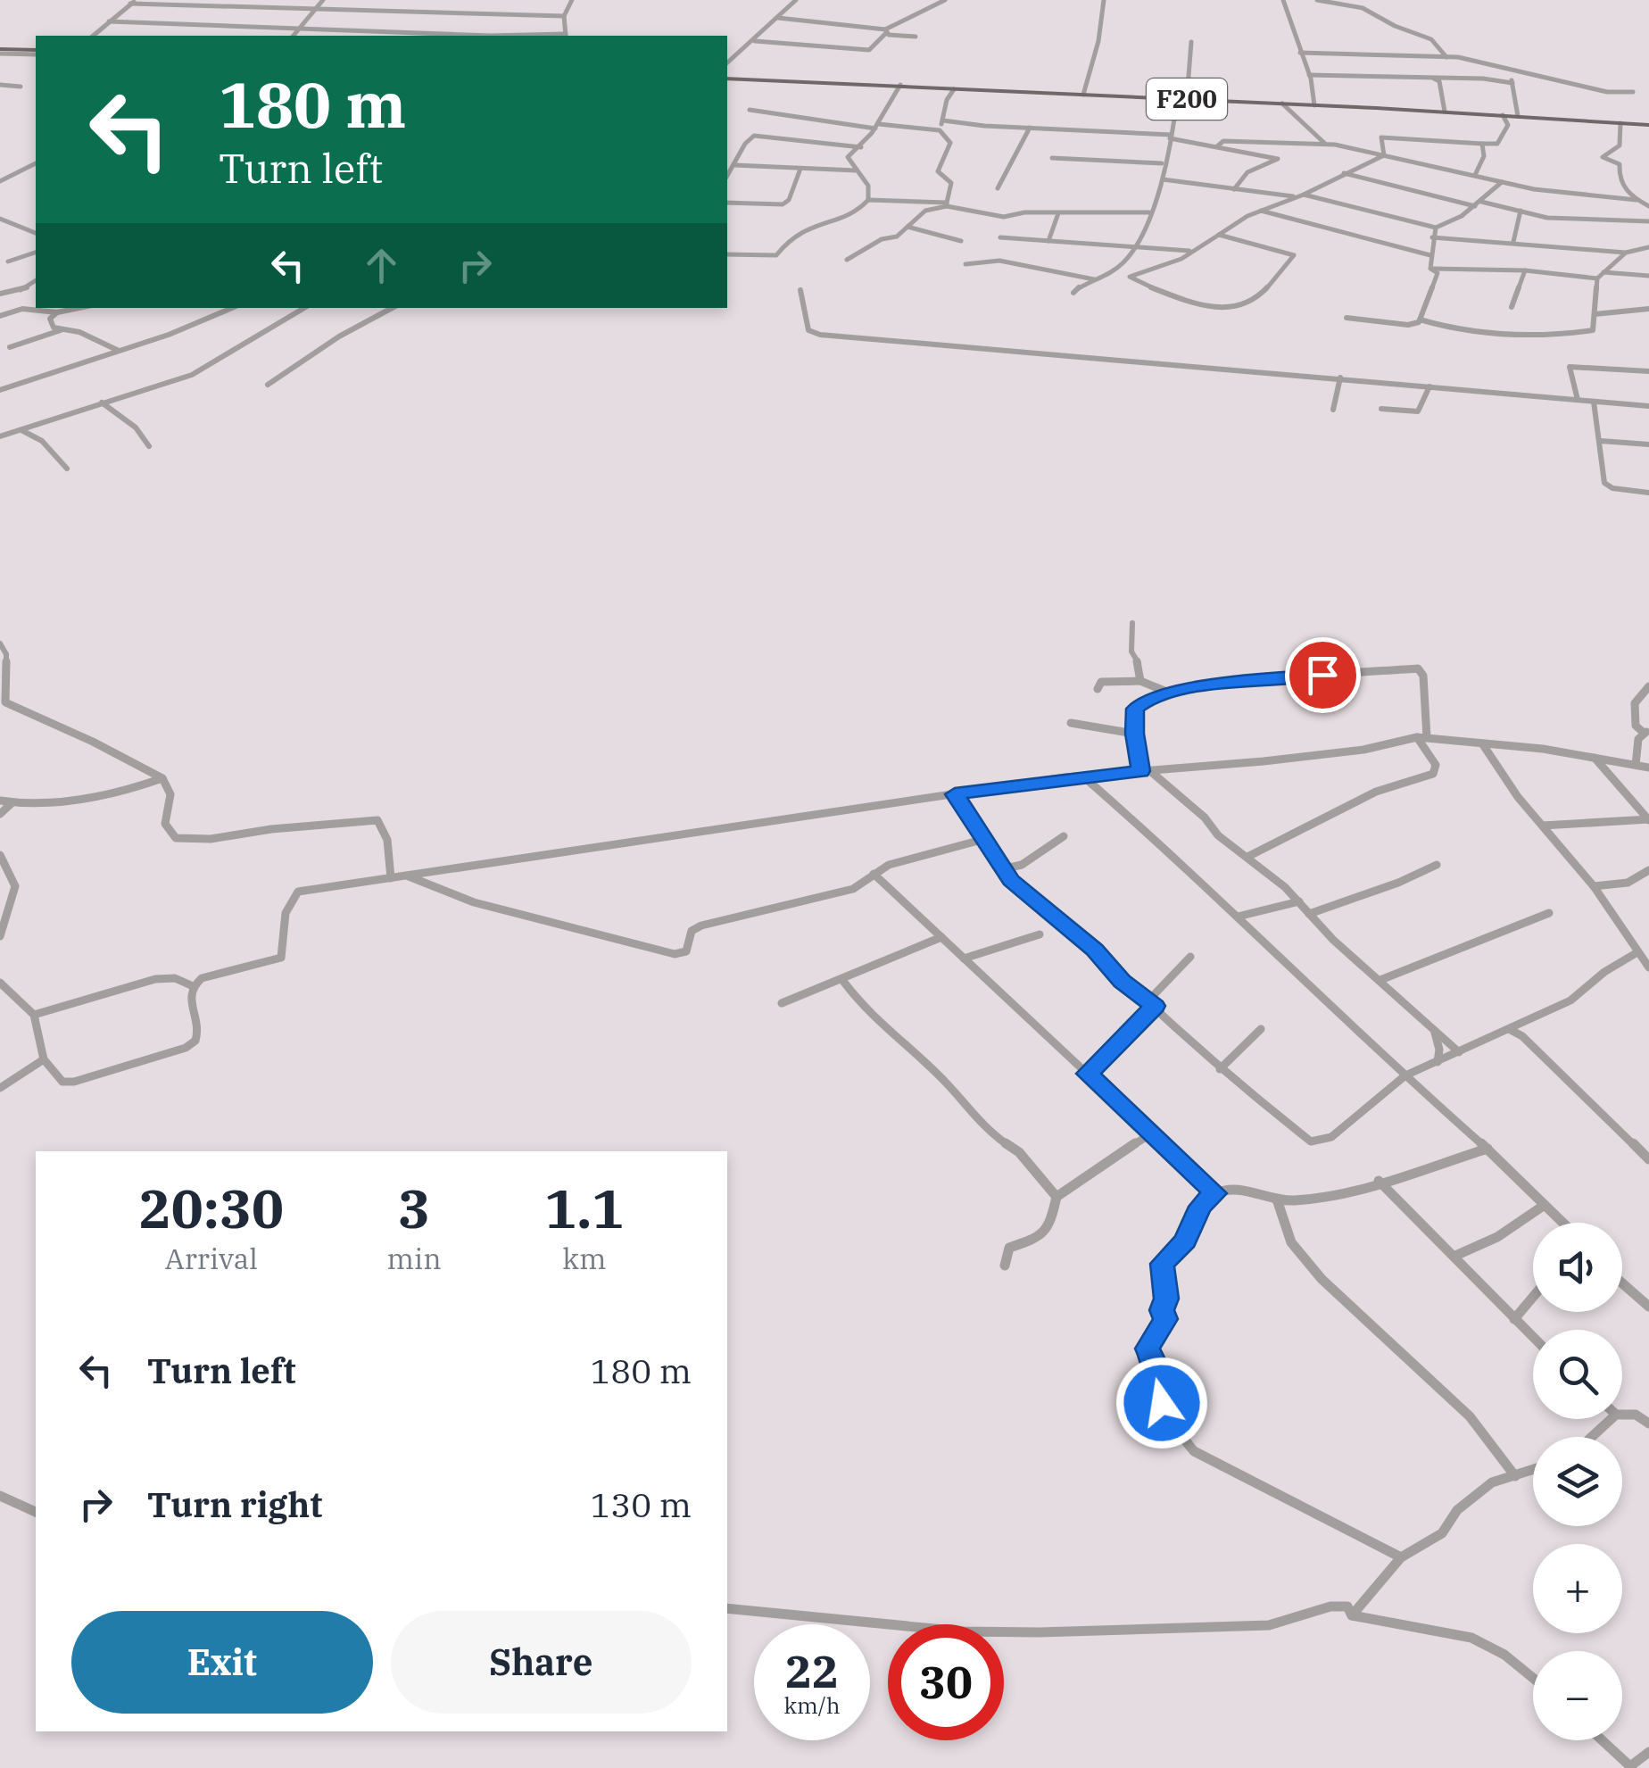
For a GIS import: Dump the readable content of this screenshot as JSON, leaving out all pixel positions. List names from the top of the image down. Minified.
{"streets":{"main road":["F200"]},"page":{"turn":["180 m","Turn left"],"eta":["20:30","Arrival","3","min","1.1","km"],"map_buttons":["+","−"],"list":[{"name":"Turn left","value":"180 m"},{"name":"Turn right","value":"130 m"}],"buttons":["Exit","Share"],"speed":"22 km/h","limit":"30"}}
